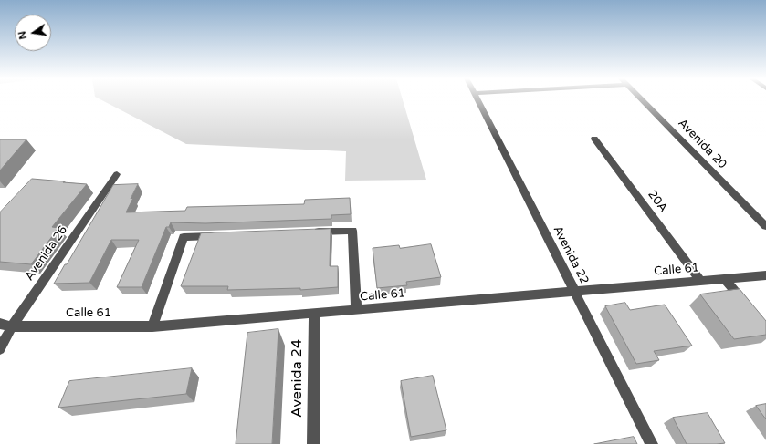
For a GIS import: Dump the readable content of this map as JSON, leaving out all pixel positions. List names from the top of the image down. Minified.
{"streets":{"street":["Avenida 20","20A","Avenida 26","Avenida 22","Calle 61","Avenida 24"]},"crossings":[["20A","Calle 61"],["Avenida 26","Calle 61"],["Avenida 22","Calle 61"],["Calle 61","Avenida 24"]],"north":"left"}
